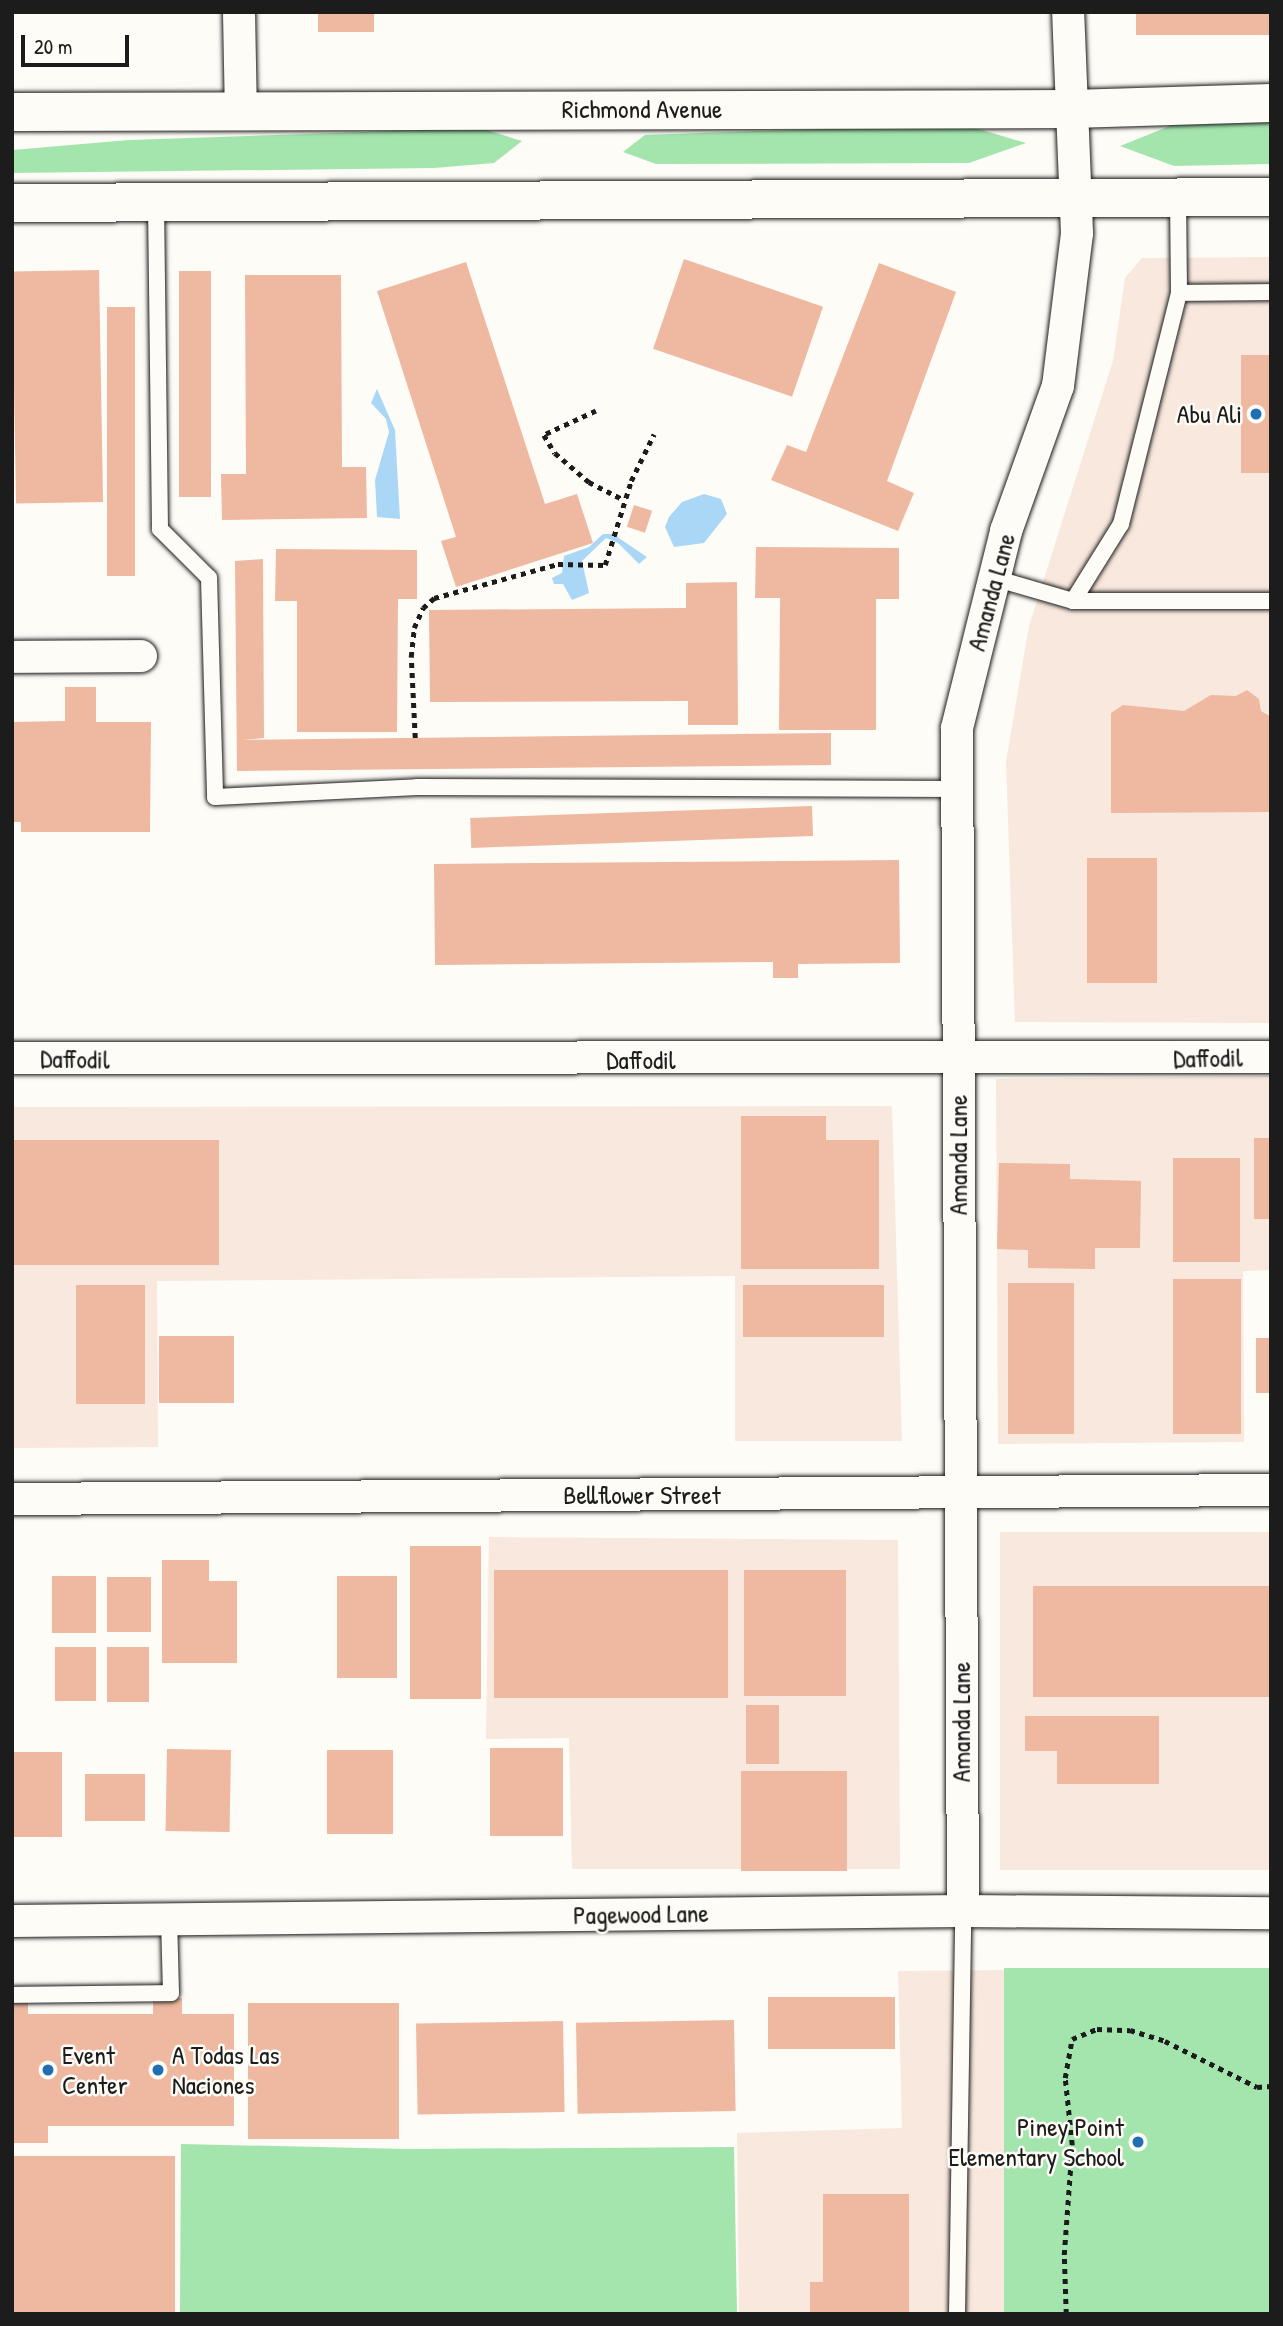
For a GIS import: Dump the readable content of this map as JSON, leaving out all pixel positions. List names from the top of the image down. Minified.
{"streets":{"main road":["Richmond Avenue"],"street":["Amanda Lane","Daffodil","Bellflower Street","Pagewood Lane"]},"crossings":[["Richmond Avenue","Amanda Lane"],["Amanda Lane","Daffodil"],["Amanda Lane","Bellflower Street"],["Amanda Lane","Pagewood Lane"]],"places":["Abu Ali","Event Center","A Todas Las Naciones","Piney Point Elementary School"],"scale_bar":"20 m"}
